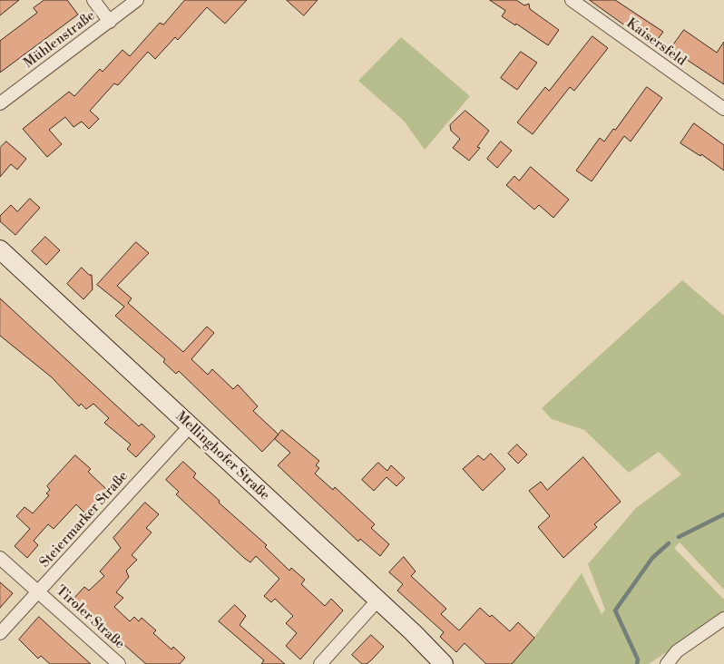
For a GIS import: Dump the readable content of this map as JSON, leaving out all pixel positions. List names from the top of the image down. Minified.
{"streets":{"main road":["Mellinghofer Straße"],"street":["Mühlenstraße","Kaisersfeld","Steiermarker Straße","Tiroler Straße"]},"crossings":[["Mellinghofer Straße","Steiermarker Straße"],["Steiermarker Straße","Tiroler Straße"]]}
